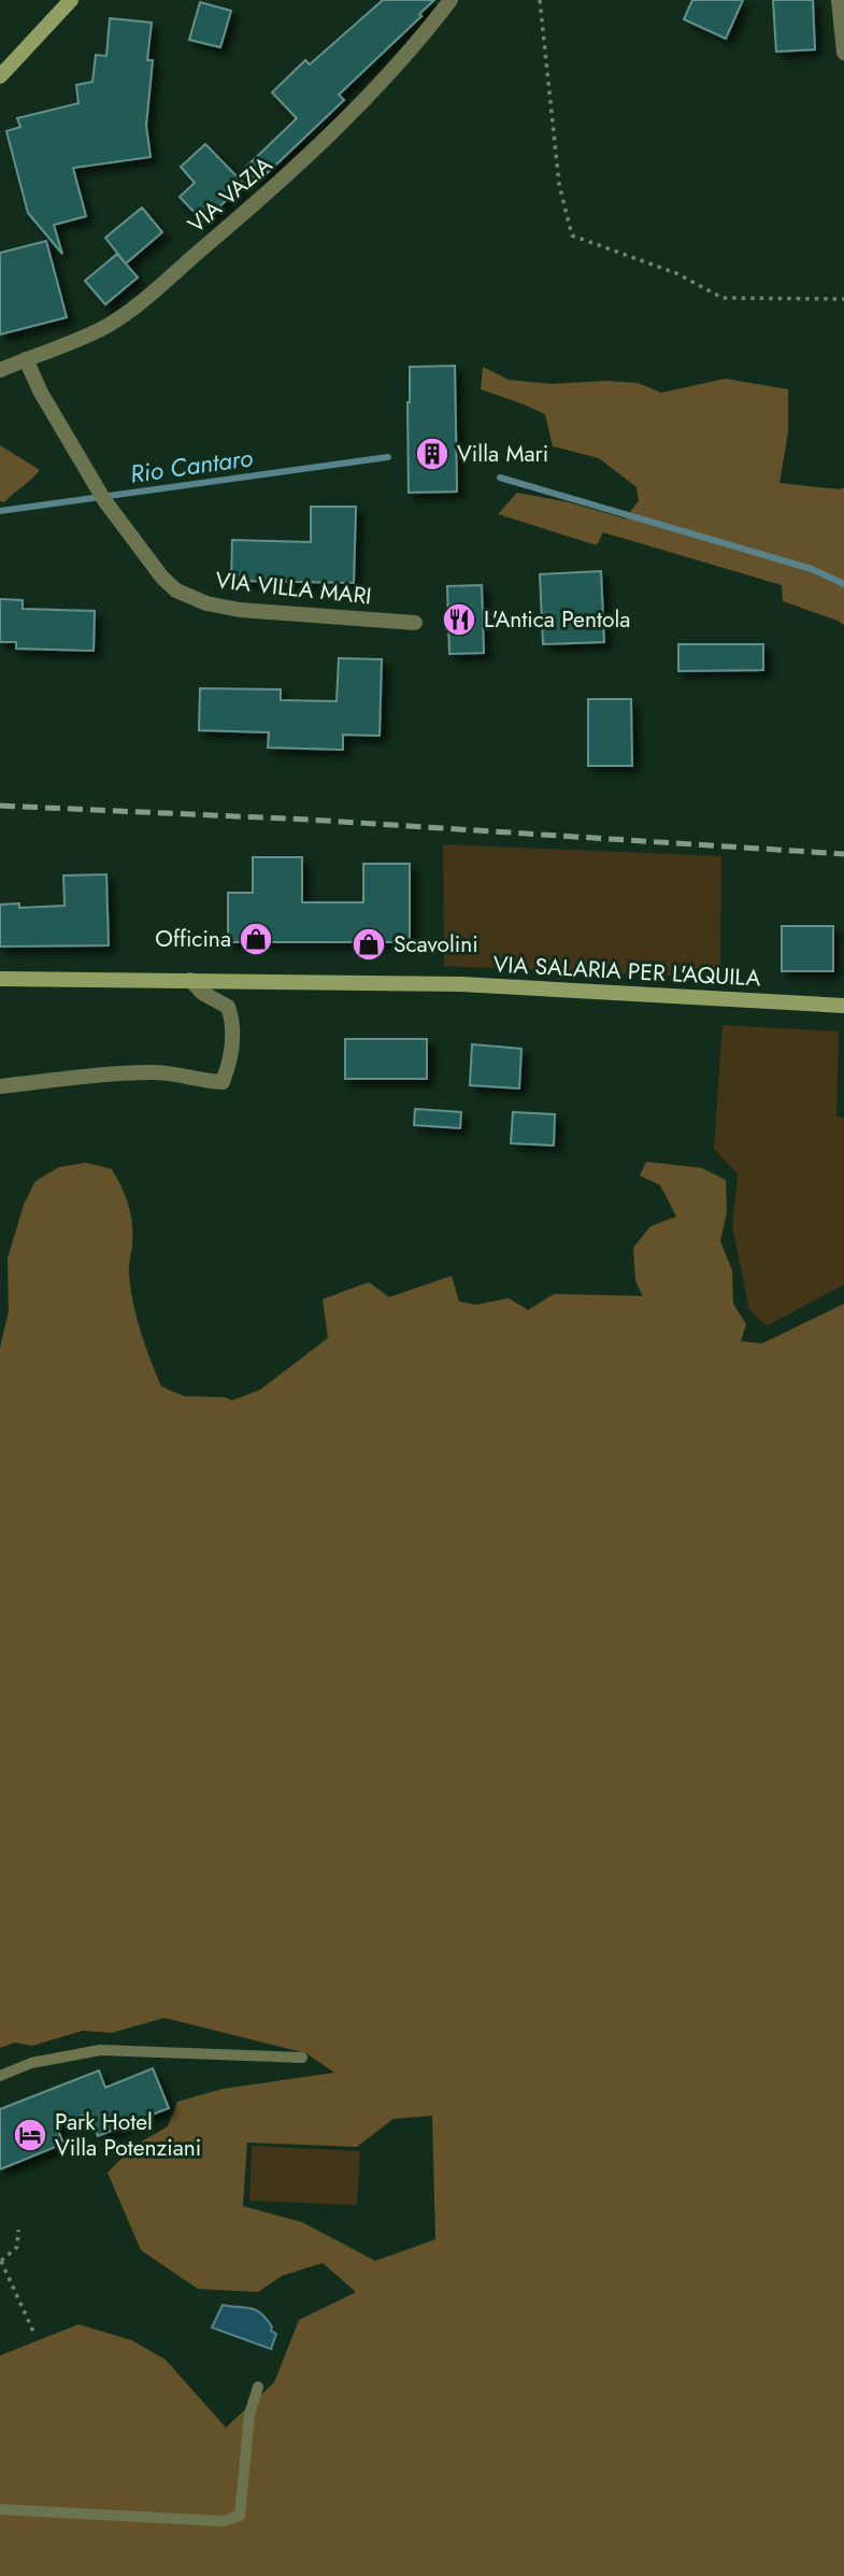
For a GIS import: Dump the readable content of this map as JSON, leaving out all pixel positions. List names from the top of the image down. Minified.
{"streets":{"main road":["VIA SALARIA PER L'AQUILA"],"street":["VIA VAZIA","VIA VILLA MARI"]},"crossings":[["VIA VAZIA","VIA VILLA MARI"]],"water":["Rio Cantaro"],"places":{"building":["Villa Mari"],"restaurant":["L'Antica Pentola"],"shop":["Officina","Scavolini"],"hotel":["Park Hotel Villa Potenziani"]}}
